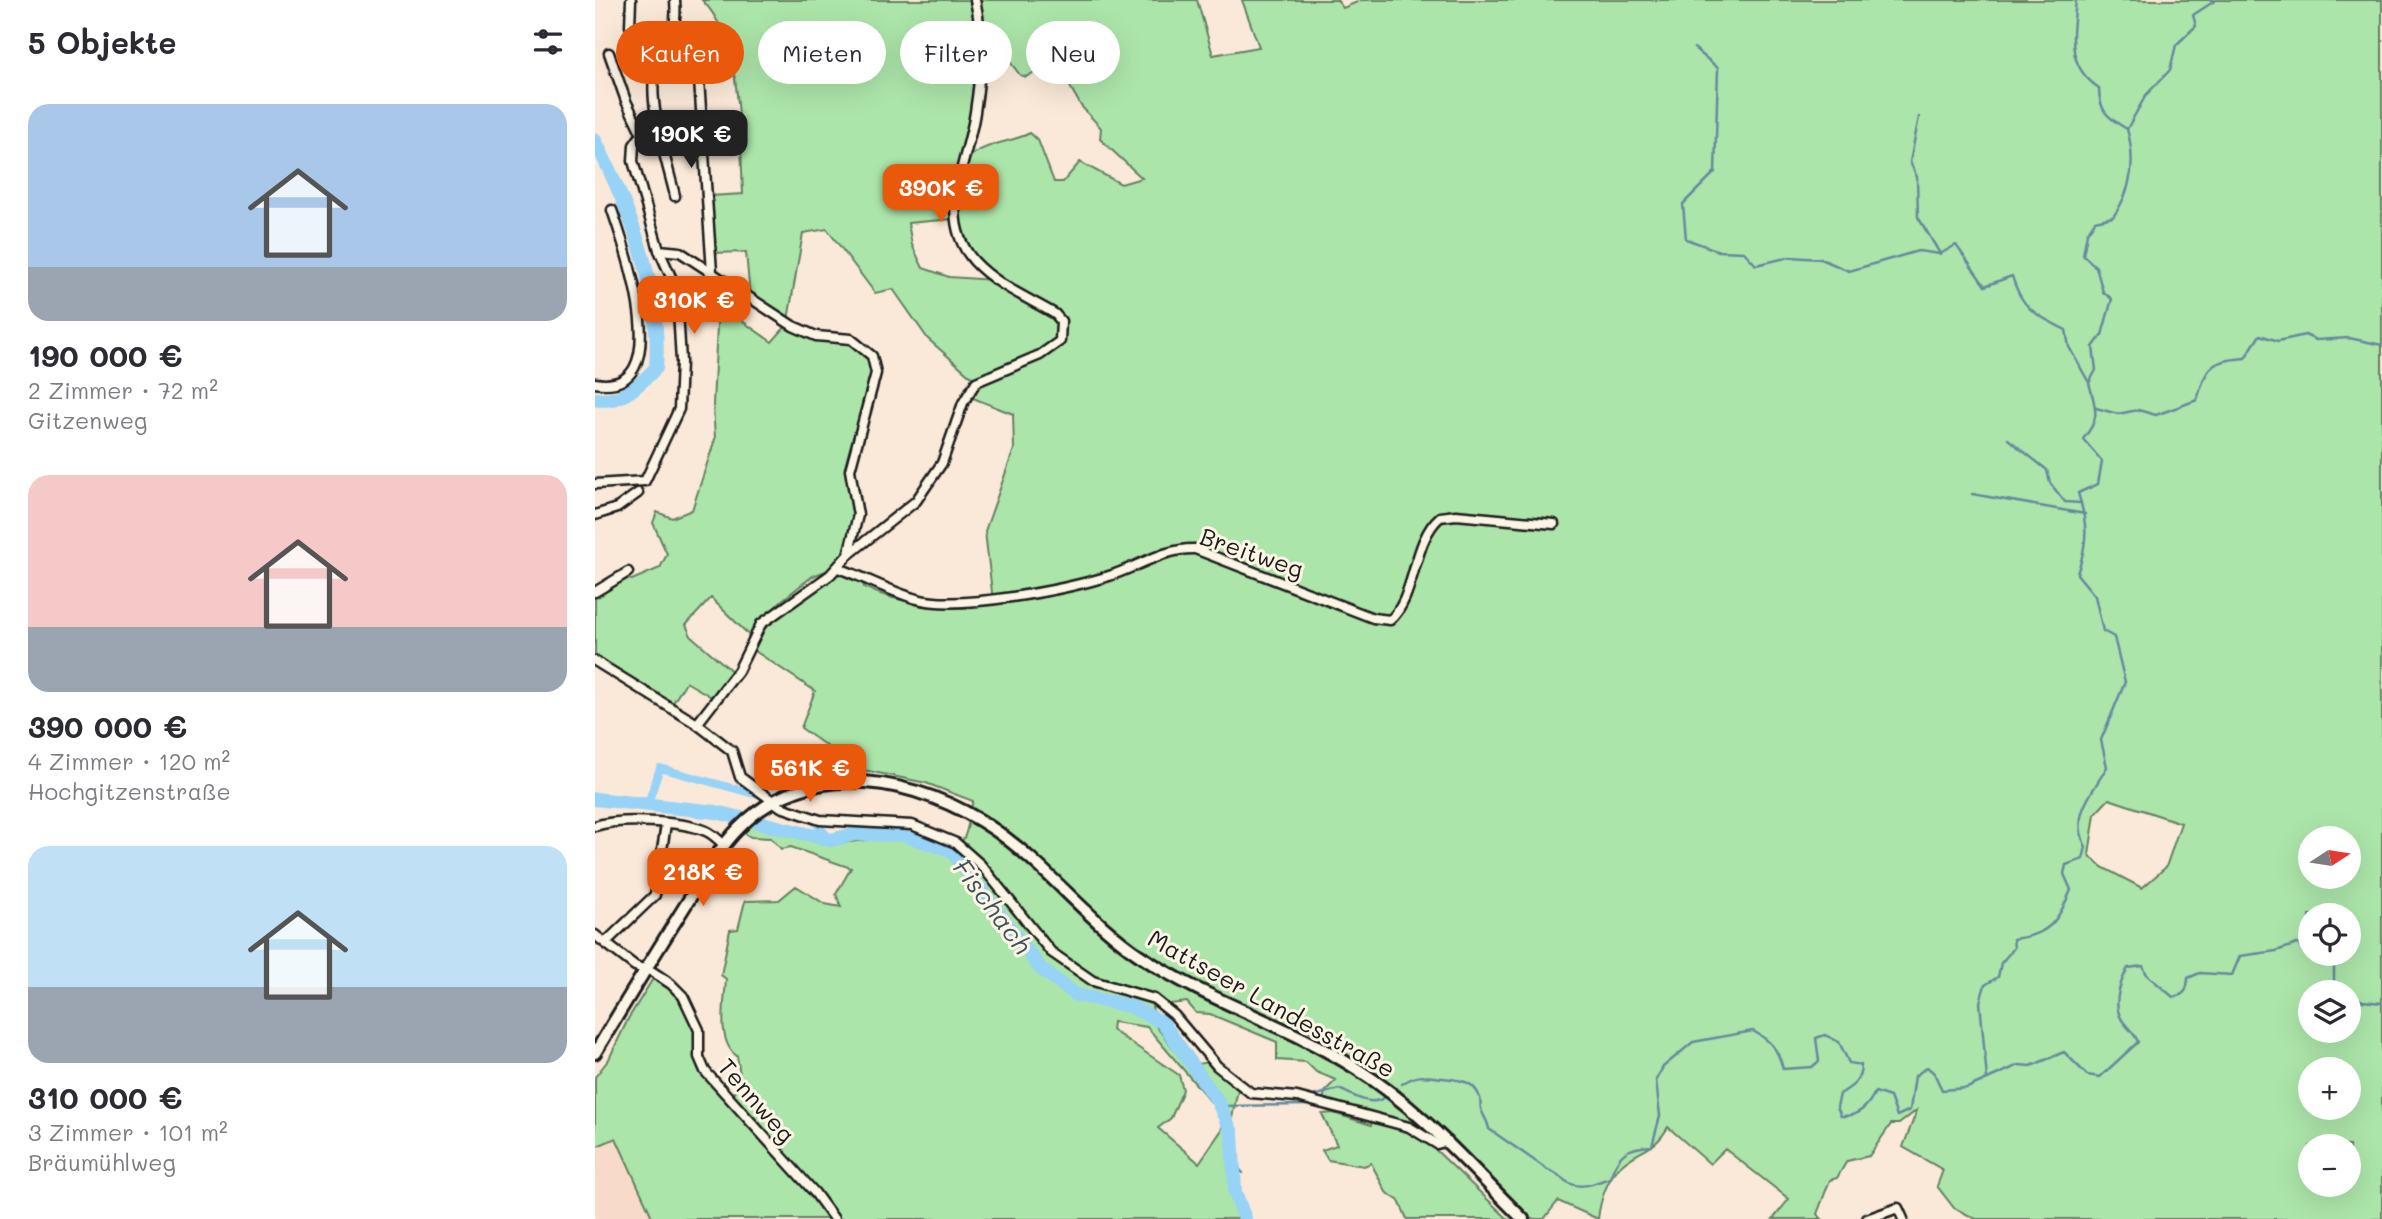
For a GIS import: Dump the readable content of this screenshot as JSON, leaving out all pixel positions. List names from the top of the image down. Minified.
{"streets":{"main road":["Mattseer Landesstraße"],"street":["Breitweg","Tennweg"]},"crossings":[["Mattseer Landesstraße","Tennweg"]],"water":["Fischach"],"north":"right","page":{"heading":"5 Objekte","chip":["Kaufen","Mieten","Filter","Neu"],"list":[{"name":"190 000 €","note":"2 Zimmer · 72 m² · Gitzenweg"},{"name":"390 000 €","note":"4 Zimmer · 120 m² · Hochgitzenstraße"},{"name":"310 000 €","note":"3 Zimmer · 101 m² · Bräumühlweg"}],"price":["190K €","390K €","310K €","561K €","218K €"],"map_buttons":["+","−"]}}
